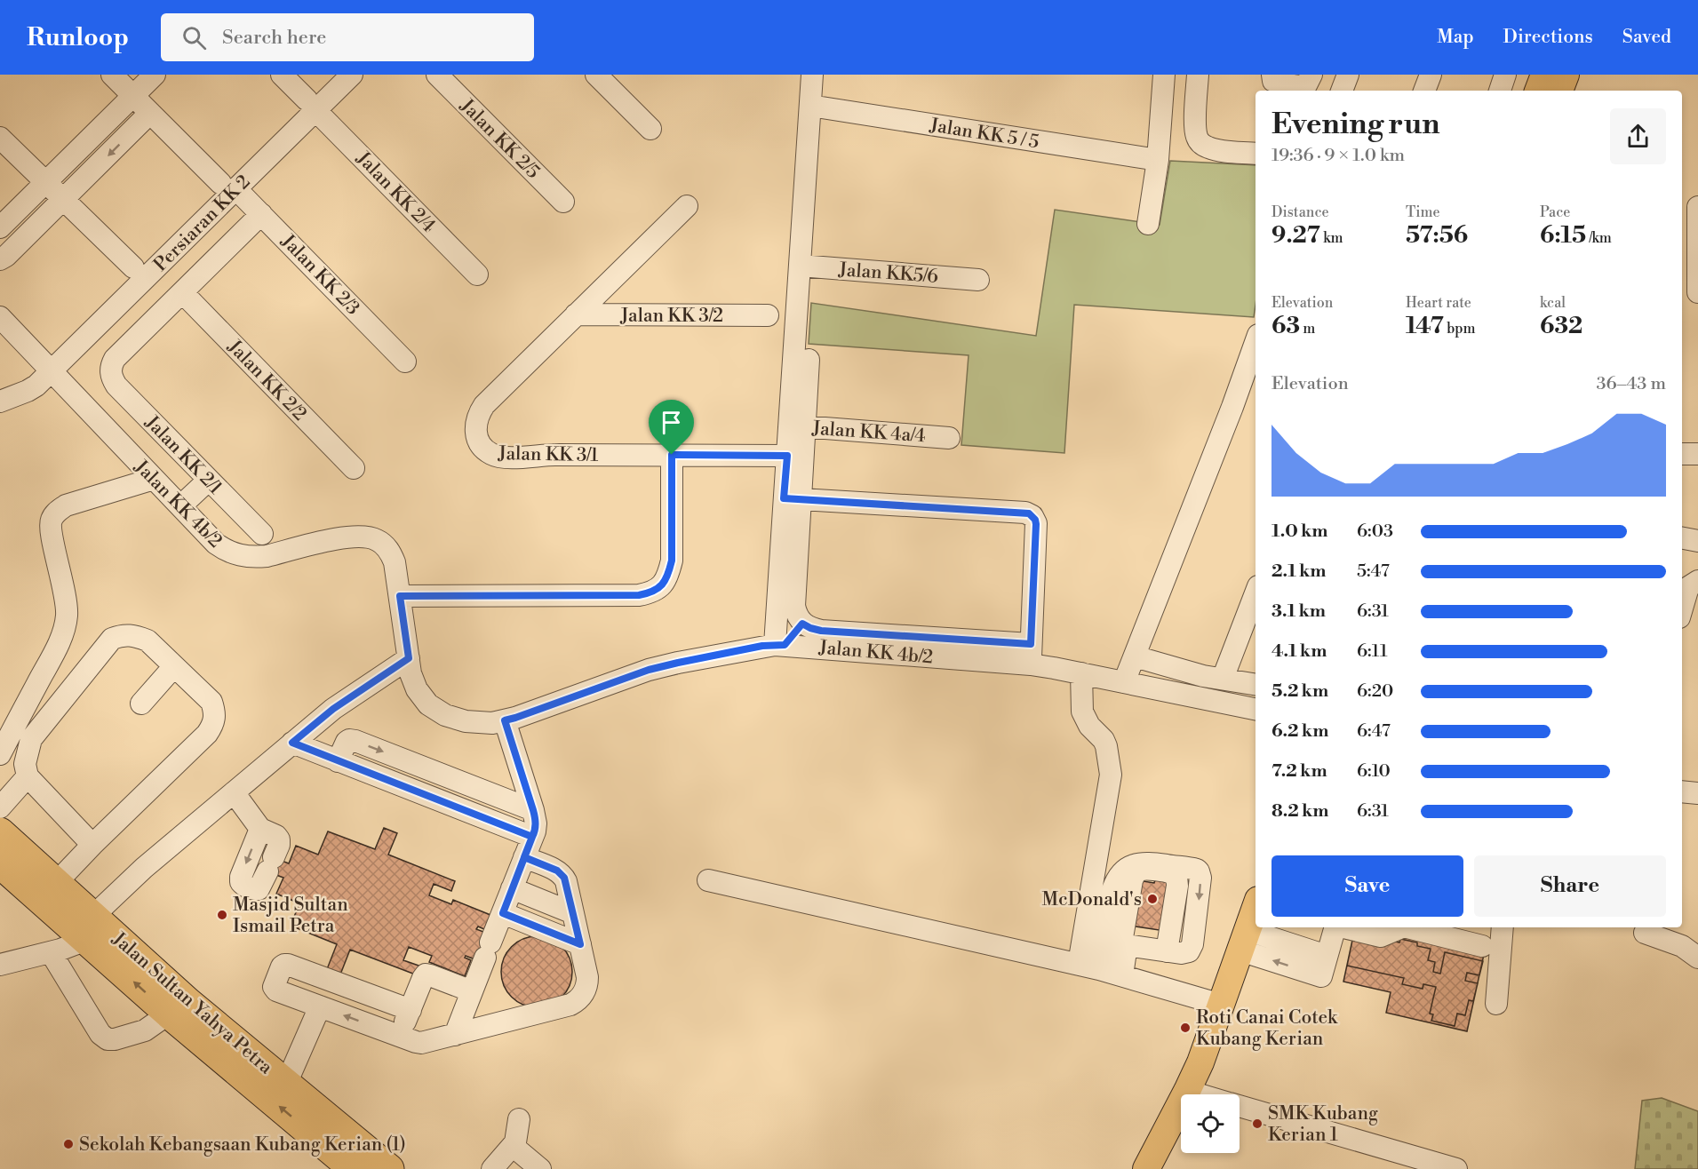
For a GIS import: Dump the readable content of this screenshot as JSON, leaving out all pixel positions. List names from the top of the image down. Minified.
{"streets":{"highway":["Jalan Sultan Yahya Petra"],"street":["Jalan KK 5 / 5","Jalan KK 2/5","Jalan KK 2/4","Persiaran KK 2","Jalan KK5/6","Jalan KK 2/3","Jalan KK 3/2","Jalan KK 2/2","Jalan KK 4a/4","Jalan KK 3/1","Jalan KK 2/1","Jalan KK 4b/2"]},"crossings":[["Jalan KK 2/4","Persiaran KK 2"],["Persiaran KK 2","Jalan KK 2/3"],["Persiaran KK 2","Jalan KK 2/2"],["Persiaran KK 2","Jalan KK 4b/2"],["Jalan KK 3/2","Jalan KK 3/1"],["Jalan KK 2/2","Jalan KK 2/1"]],"places":["McDonald's","Masjid Sultan Ismail Petra","Roti Canai Cotek Kubang Kerian","SMK Kubang Kerian 1","Sekolah Kebangsaan Kubang Kerian (1)"],"page":{"header":"Runloop","search":"Search here","nav":["Map","Directions","Saved"],"heading":["Evening run","19:36 · 9 × 1.0 km"],"stats":[["Distance","9.27 km"],["Time","57:56"],["Pace","6:15 /km"],["Elevation","63 m"],["Heart rate","147 bpm"],["kcal","632"]],"chart":["Elevation","36–43 m"],"list":[{"name":"1.0 km","note":"6:03"},{"name":"2.1 km","note":"5:47"},{"name":"3.1 km","note":"6:31"},{"name":"4.1 km","note":"6:11"},{"name":"5.2 km","note":"6:20"},{"name":"6.2 km","note":"6:47"},{"name":"7.2 km","note":"6:10"},{"name":"8.2 km","note":"6:31"}],"buttons":["Save","Share"]}}
